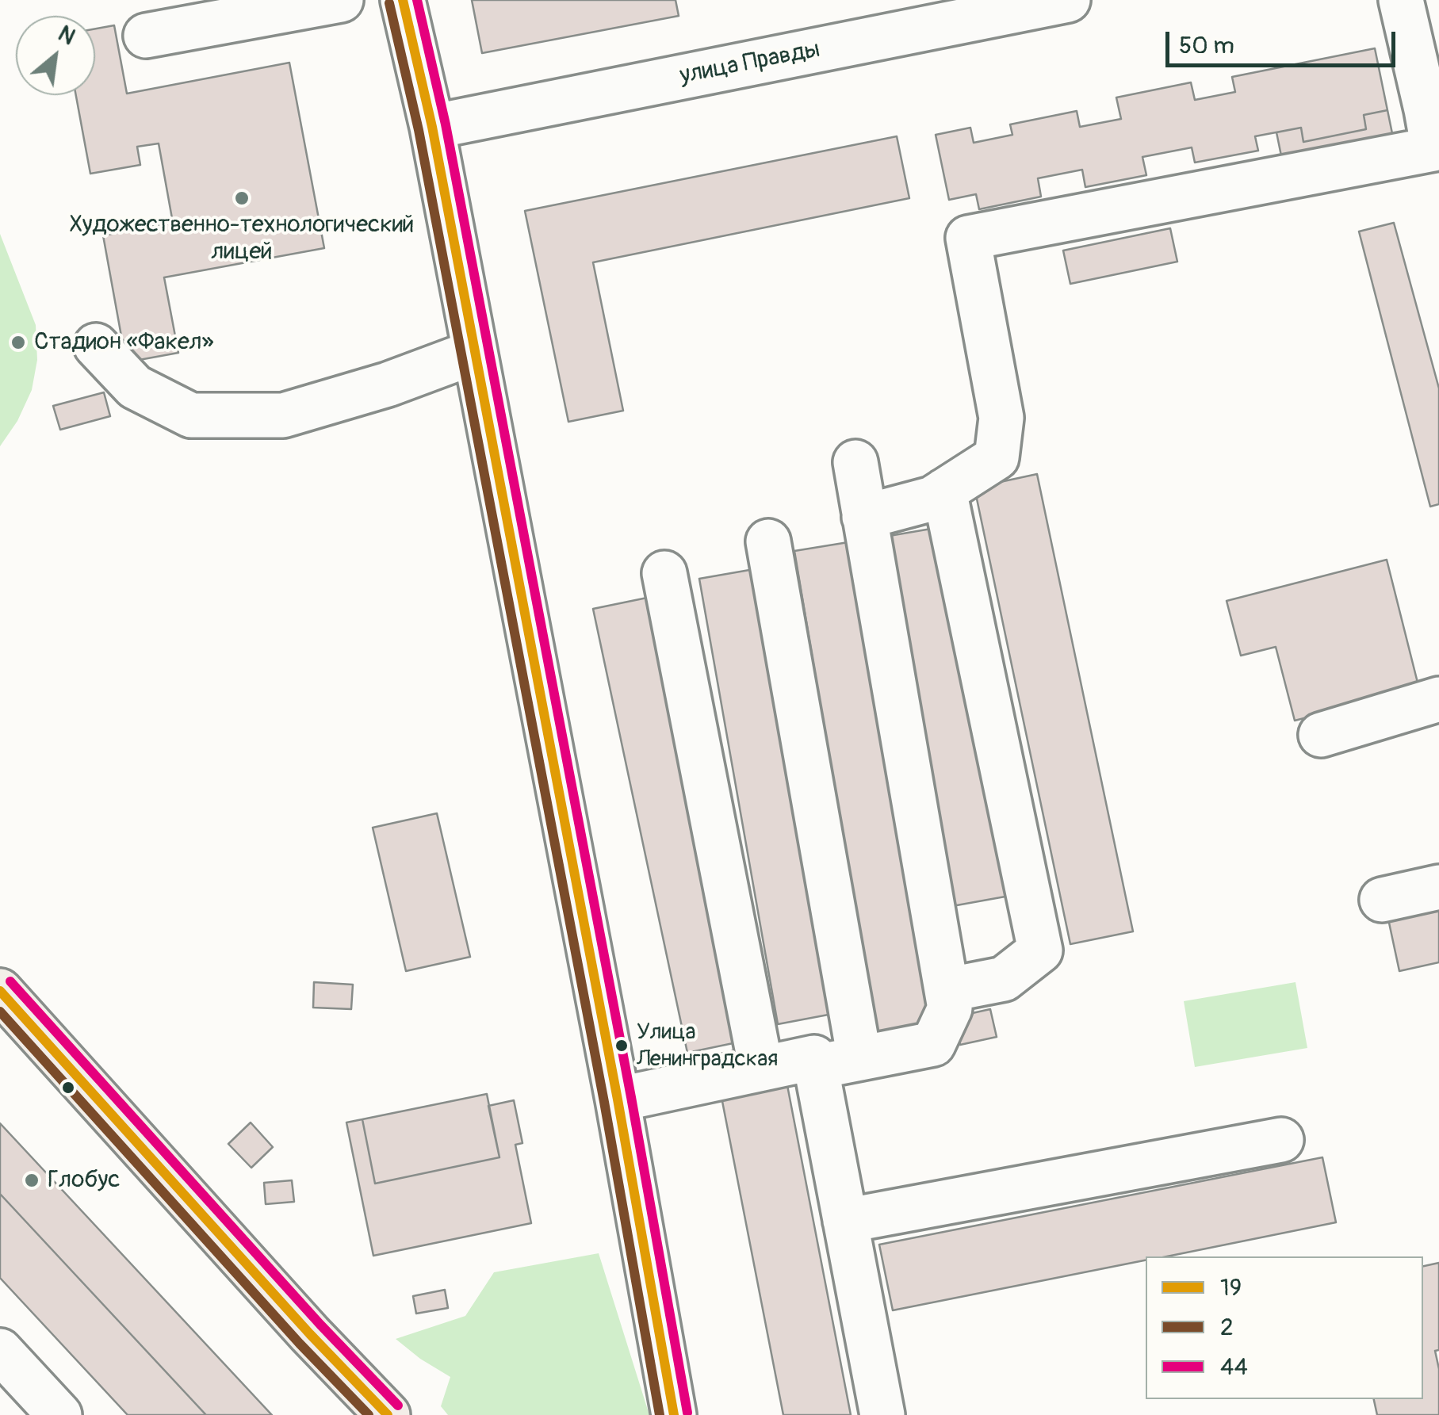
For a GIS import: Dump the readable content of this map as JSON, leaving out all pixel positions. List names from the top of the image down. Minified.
{"streets":{"street":["улица Правды"]},"places":["Художественно-технологический лицей","Стадион «Факел»","Улица Ленинградская","Глобус"],"lines":["transit line 19","transit line 44","transit line 2"],"legend":["19","2","44"],"scale_bar":"50 m","north":"top right"}
